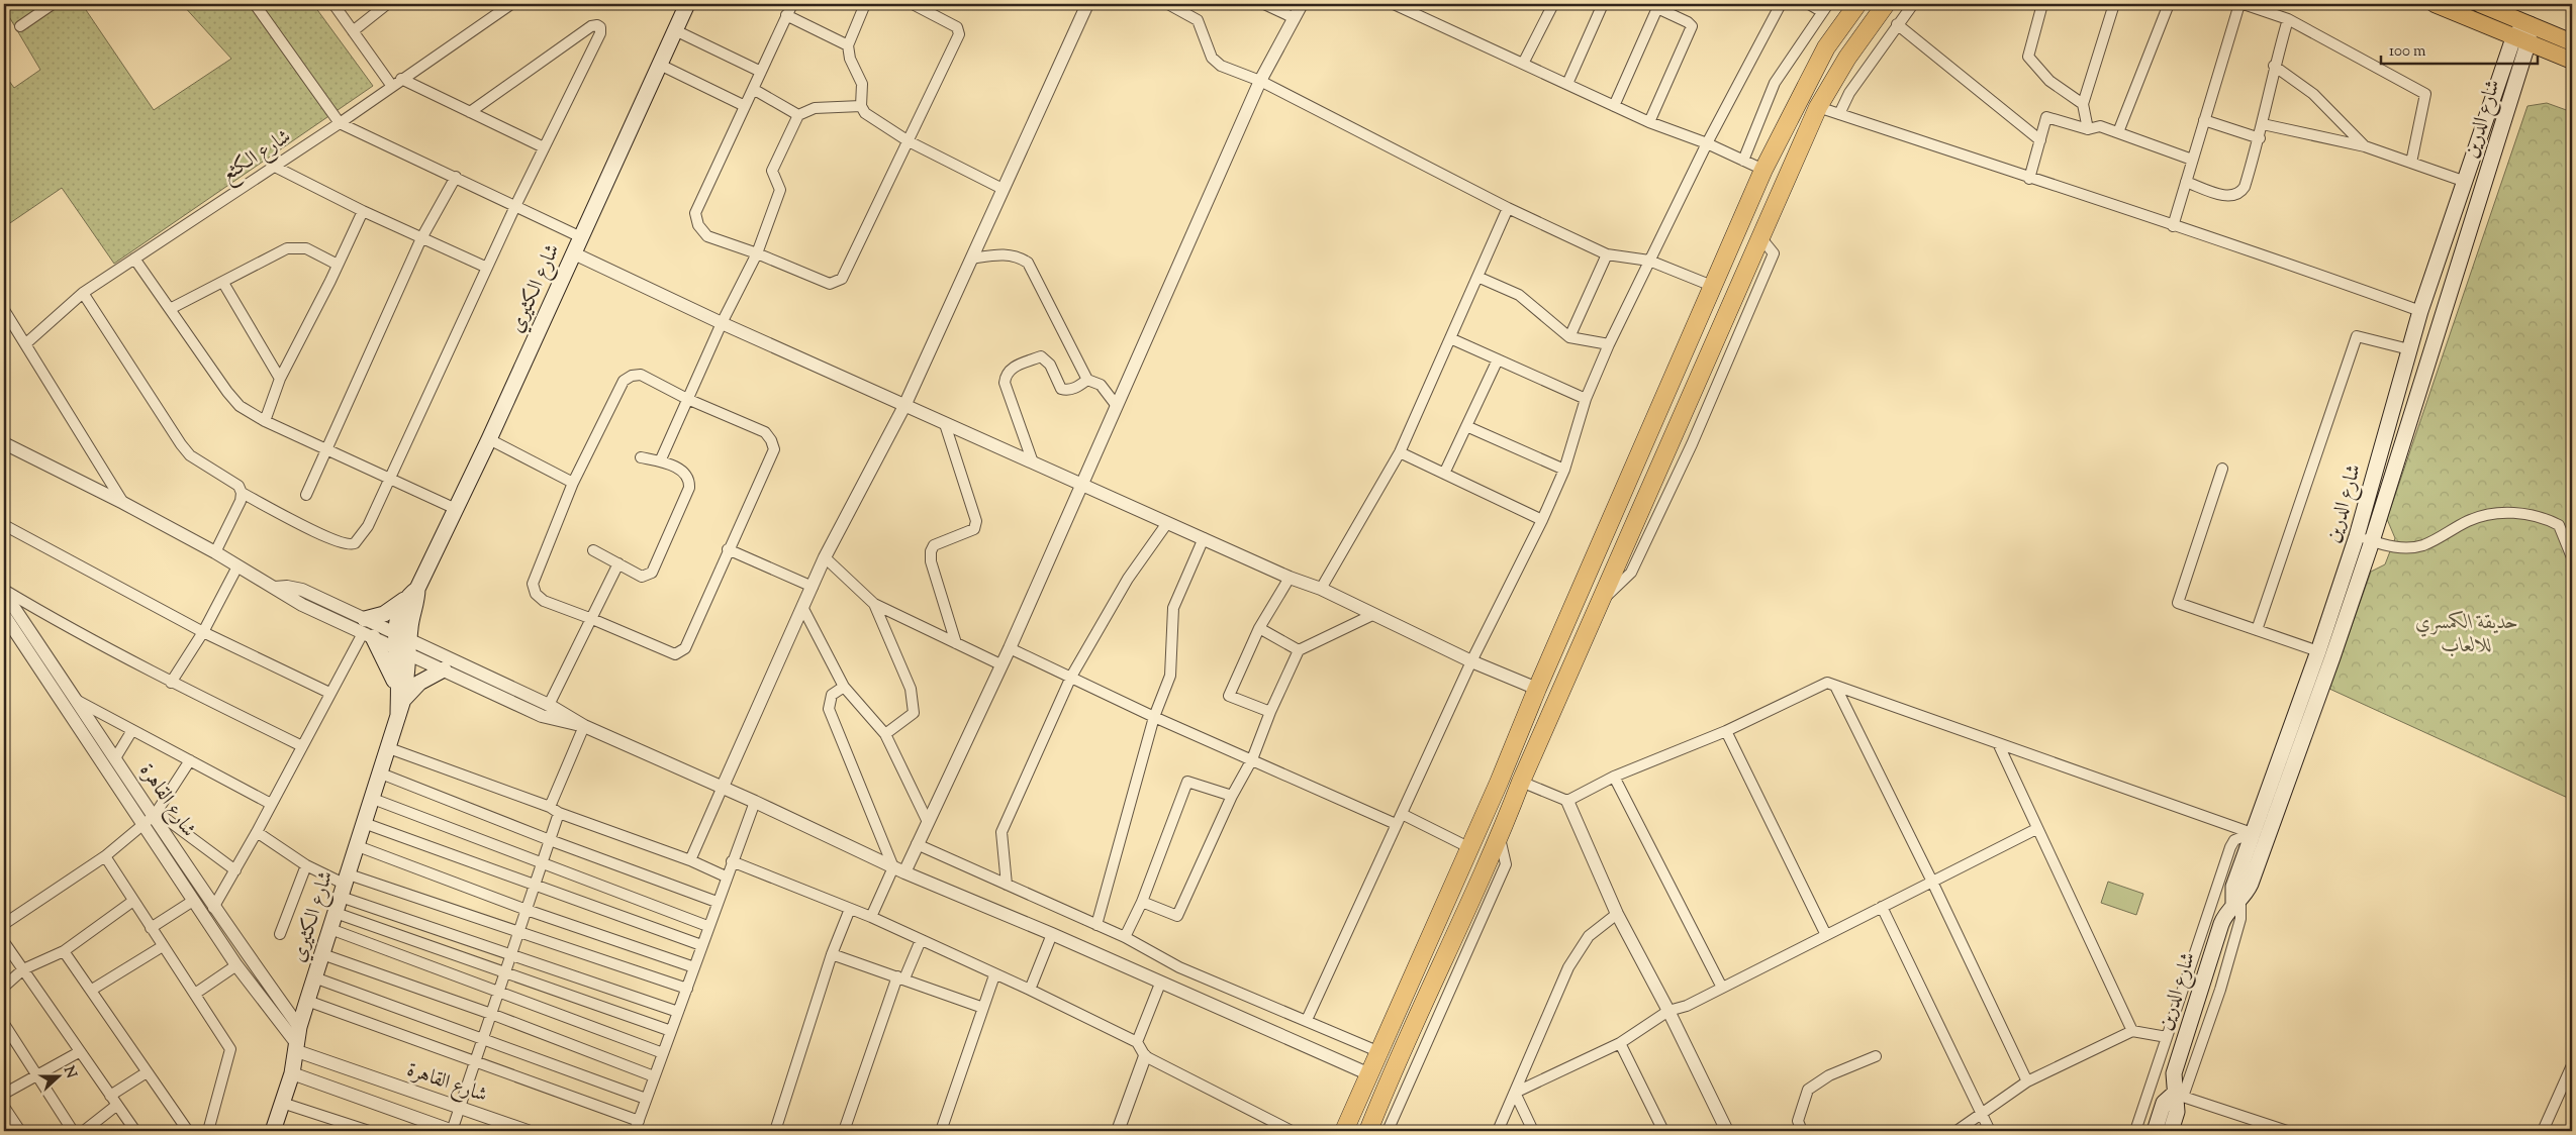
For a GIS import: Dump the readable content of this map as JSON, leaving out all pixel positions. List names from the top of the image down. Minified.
{"streets":{"main road":["شارع الدرين","شارع الكثيري"],"street":["شارع الكثع","شارع القاهرة"]},"crossings":[["شارع الكثيري","شارع القاهرة"]],"parks":["حديقة الكمسري للالعاب"],"scale_bar":"100 m","north":"right"}
